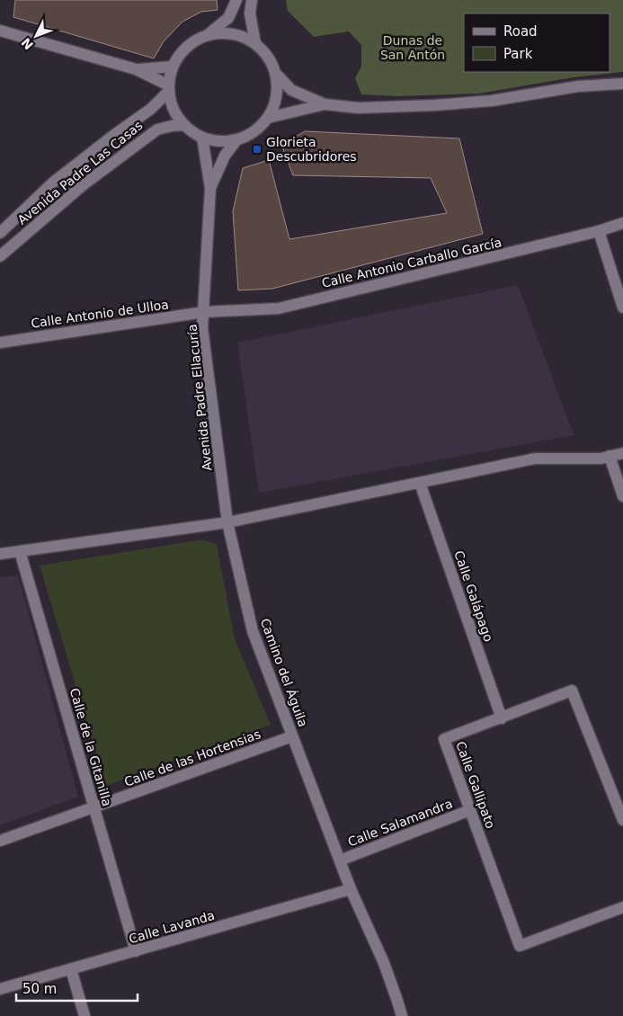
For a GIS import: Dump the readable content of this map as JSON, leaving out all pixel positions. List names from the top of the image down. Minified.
{"streets":{"street":["Avenida Padre Las Casas","Calle Antonio Carballo García","Calle Antonio de Ulloa","Avenida Padre Ellacuría","Calle Galápago","Camino del Águila","Calle de la Gitanilla","Calle de las Hortensias","Calle Gallipato","Calle Salamandra","Calle Lavanda"]},"crossings":[["Calle Antonio Carballo García","Calle Antonio de Ulloa"],["Calle Antonio Carballo García","Avenida Padre Ellacuría"],["Calle Antonio de Ulloa","Avenida Padre Ellacuría"],["Avenida Padre Ellacuría","Camino del Águila"],["Calle Galápago","Calle Gallipato"],["Camino del Águila","Calle de las Hortensias"],["Camino del Águila","Calle Salamandra"],["Camino del Águila","Calle Lavanda"],["Calle de la Gitanilla","Calle de las Hortensias"],["Calle de la Gitanilla","Calle Lavanda"],["Calle Gallipato","Calle Salamandra"]],"parks":["Dunas de San Antón"],"places":{"transit":["Glorieta Descubridores"]},"legend":["Road","Park"],"scale_bar":"50 m","north":"bottom left"}
